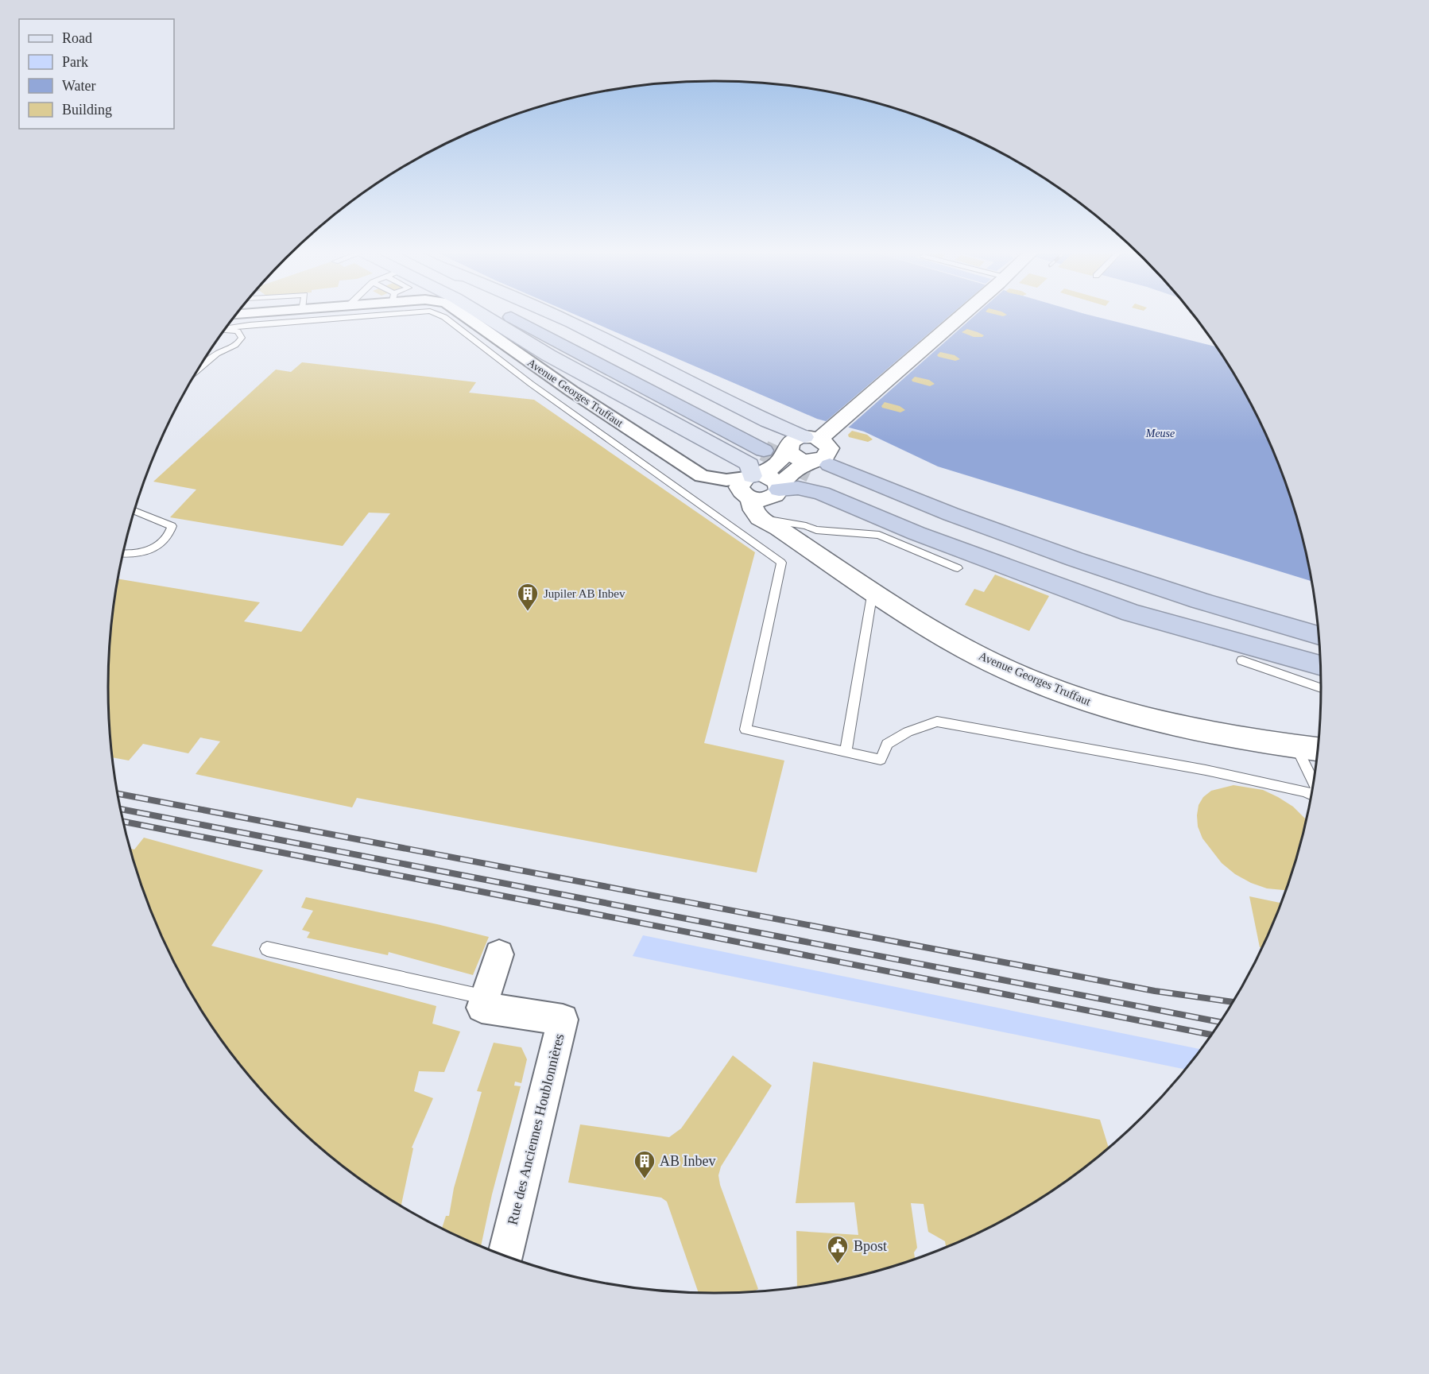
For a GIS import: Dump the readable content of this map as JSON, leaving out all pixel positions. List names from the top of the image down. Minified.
{"streets":{"street":["Avenue Georges Truffaut","Rue des Anciennes Houblonnières"]},"water":["Meuse"],"places":{"building":["Jupiler AB Inbev","AB Inbev"],"public building":["Bpost"]},"legend":["Road","Park","Water","Building"]}
